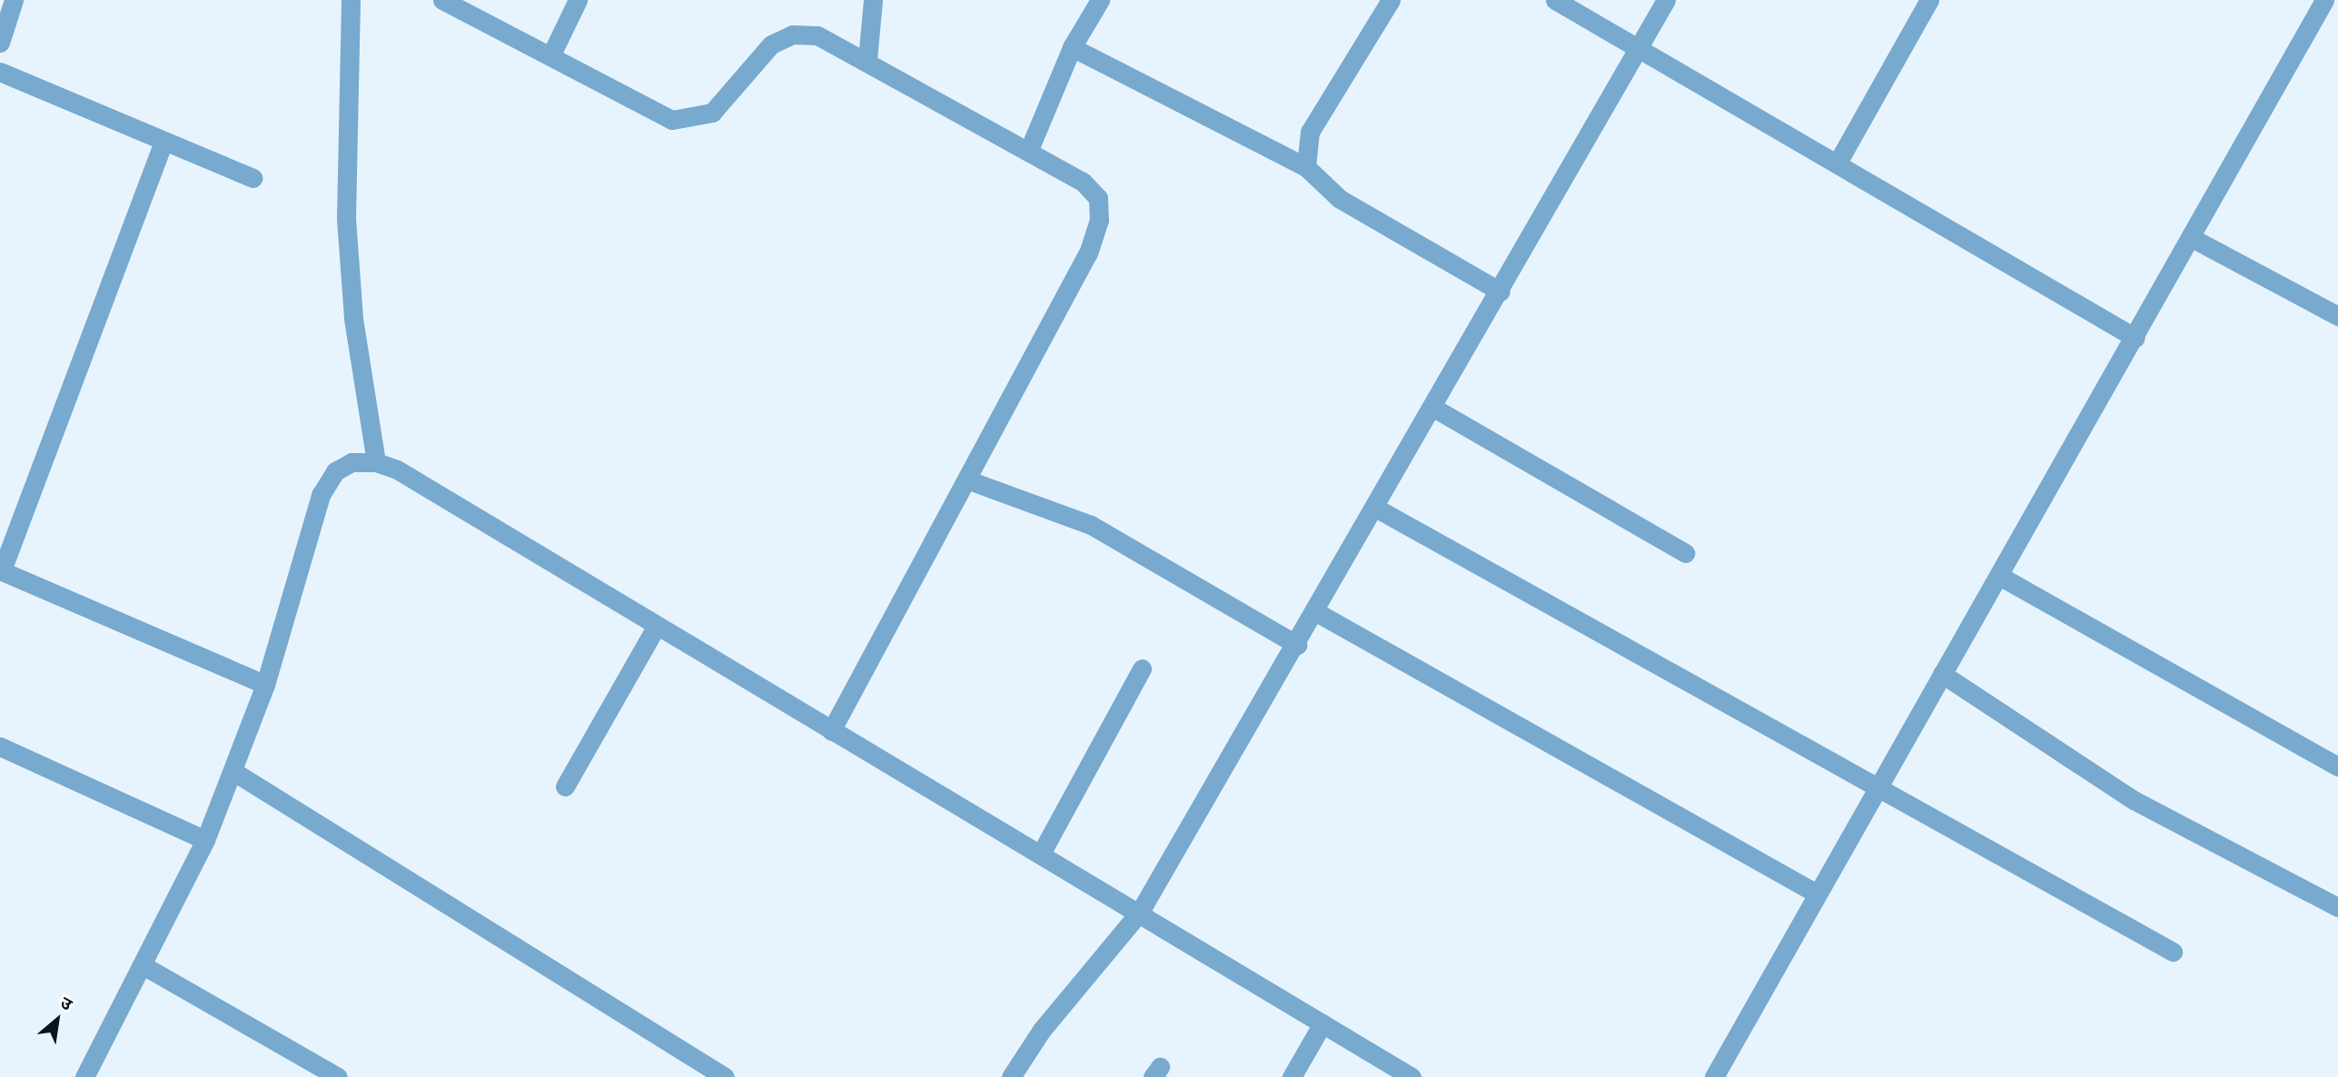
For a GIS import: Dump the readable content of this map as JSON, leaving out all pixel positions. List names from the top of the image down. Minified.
{"north":"top right"}
